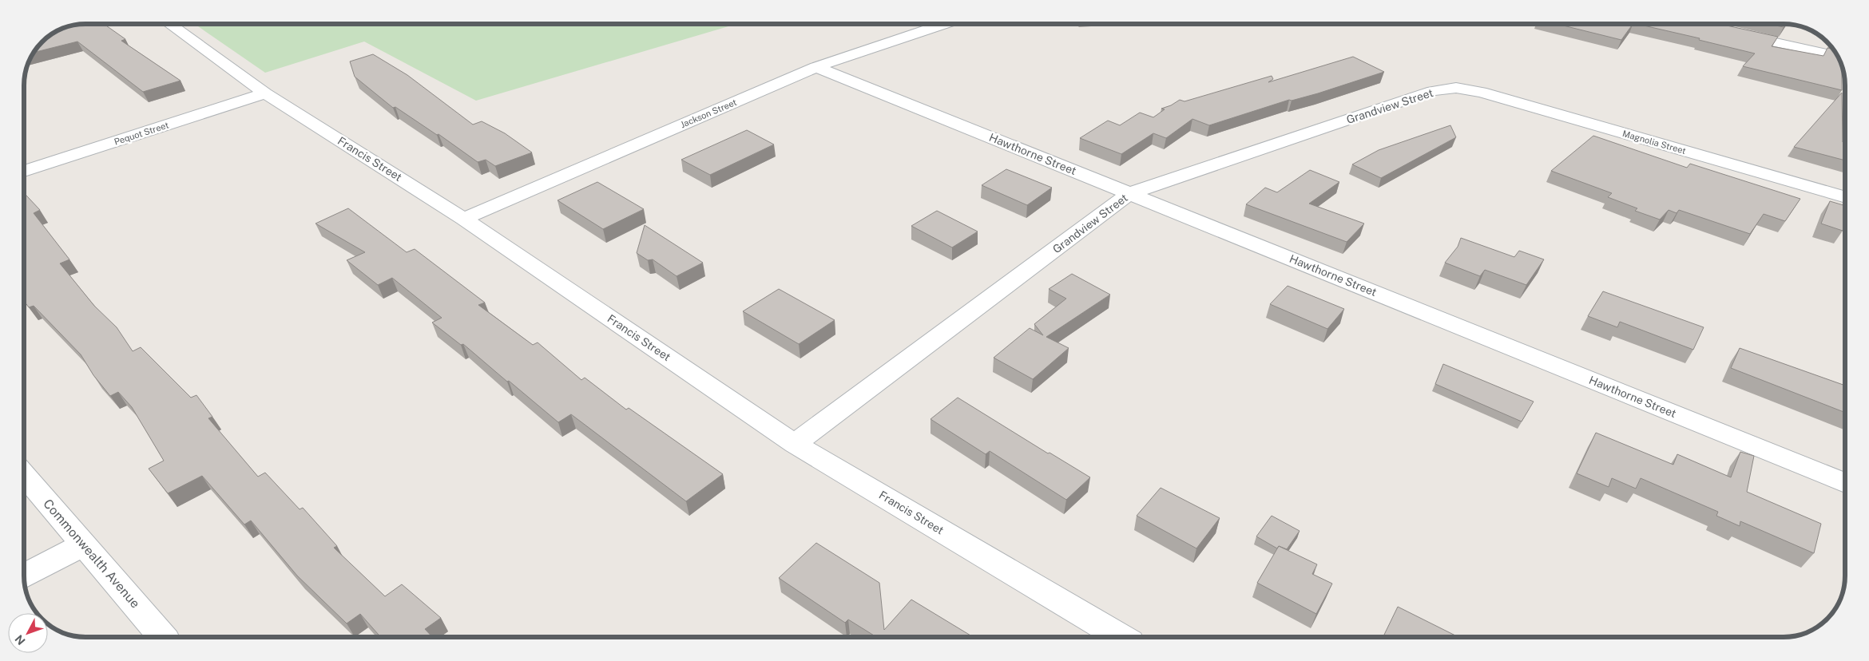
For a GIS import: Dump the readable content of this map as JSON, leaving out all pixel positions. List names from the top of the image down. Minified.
{"streets":{"street":["Grandview Street","Jackson Street","Pequot Street","Magnolia Street","Hawthorne Street","Francis Street","Commonwealth Avenue"]},"crossings":[["Grandview Street","Magnolia Street"],["Grandview Street","Hawthorne Street"],["Grandview Street","Francis Street"],["Jackson Street","Hawthorne Street"],["Jackson Street","Francis Street"],["Pequot Street","Francis Street"]],"north":"bottom left"}
